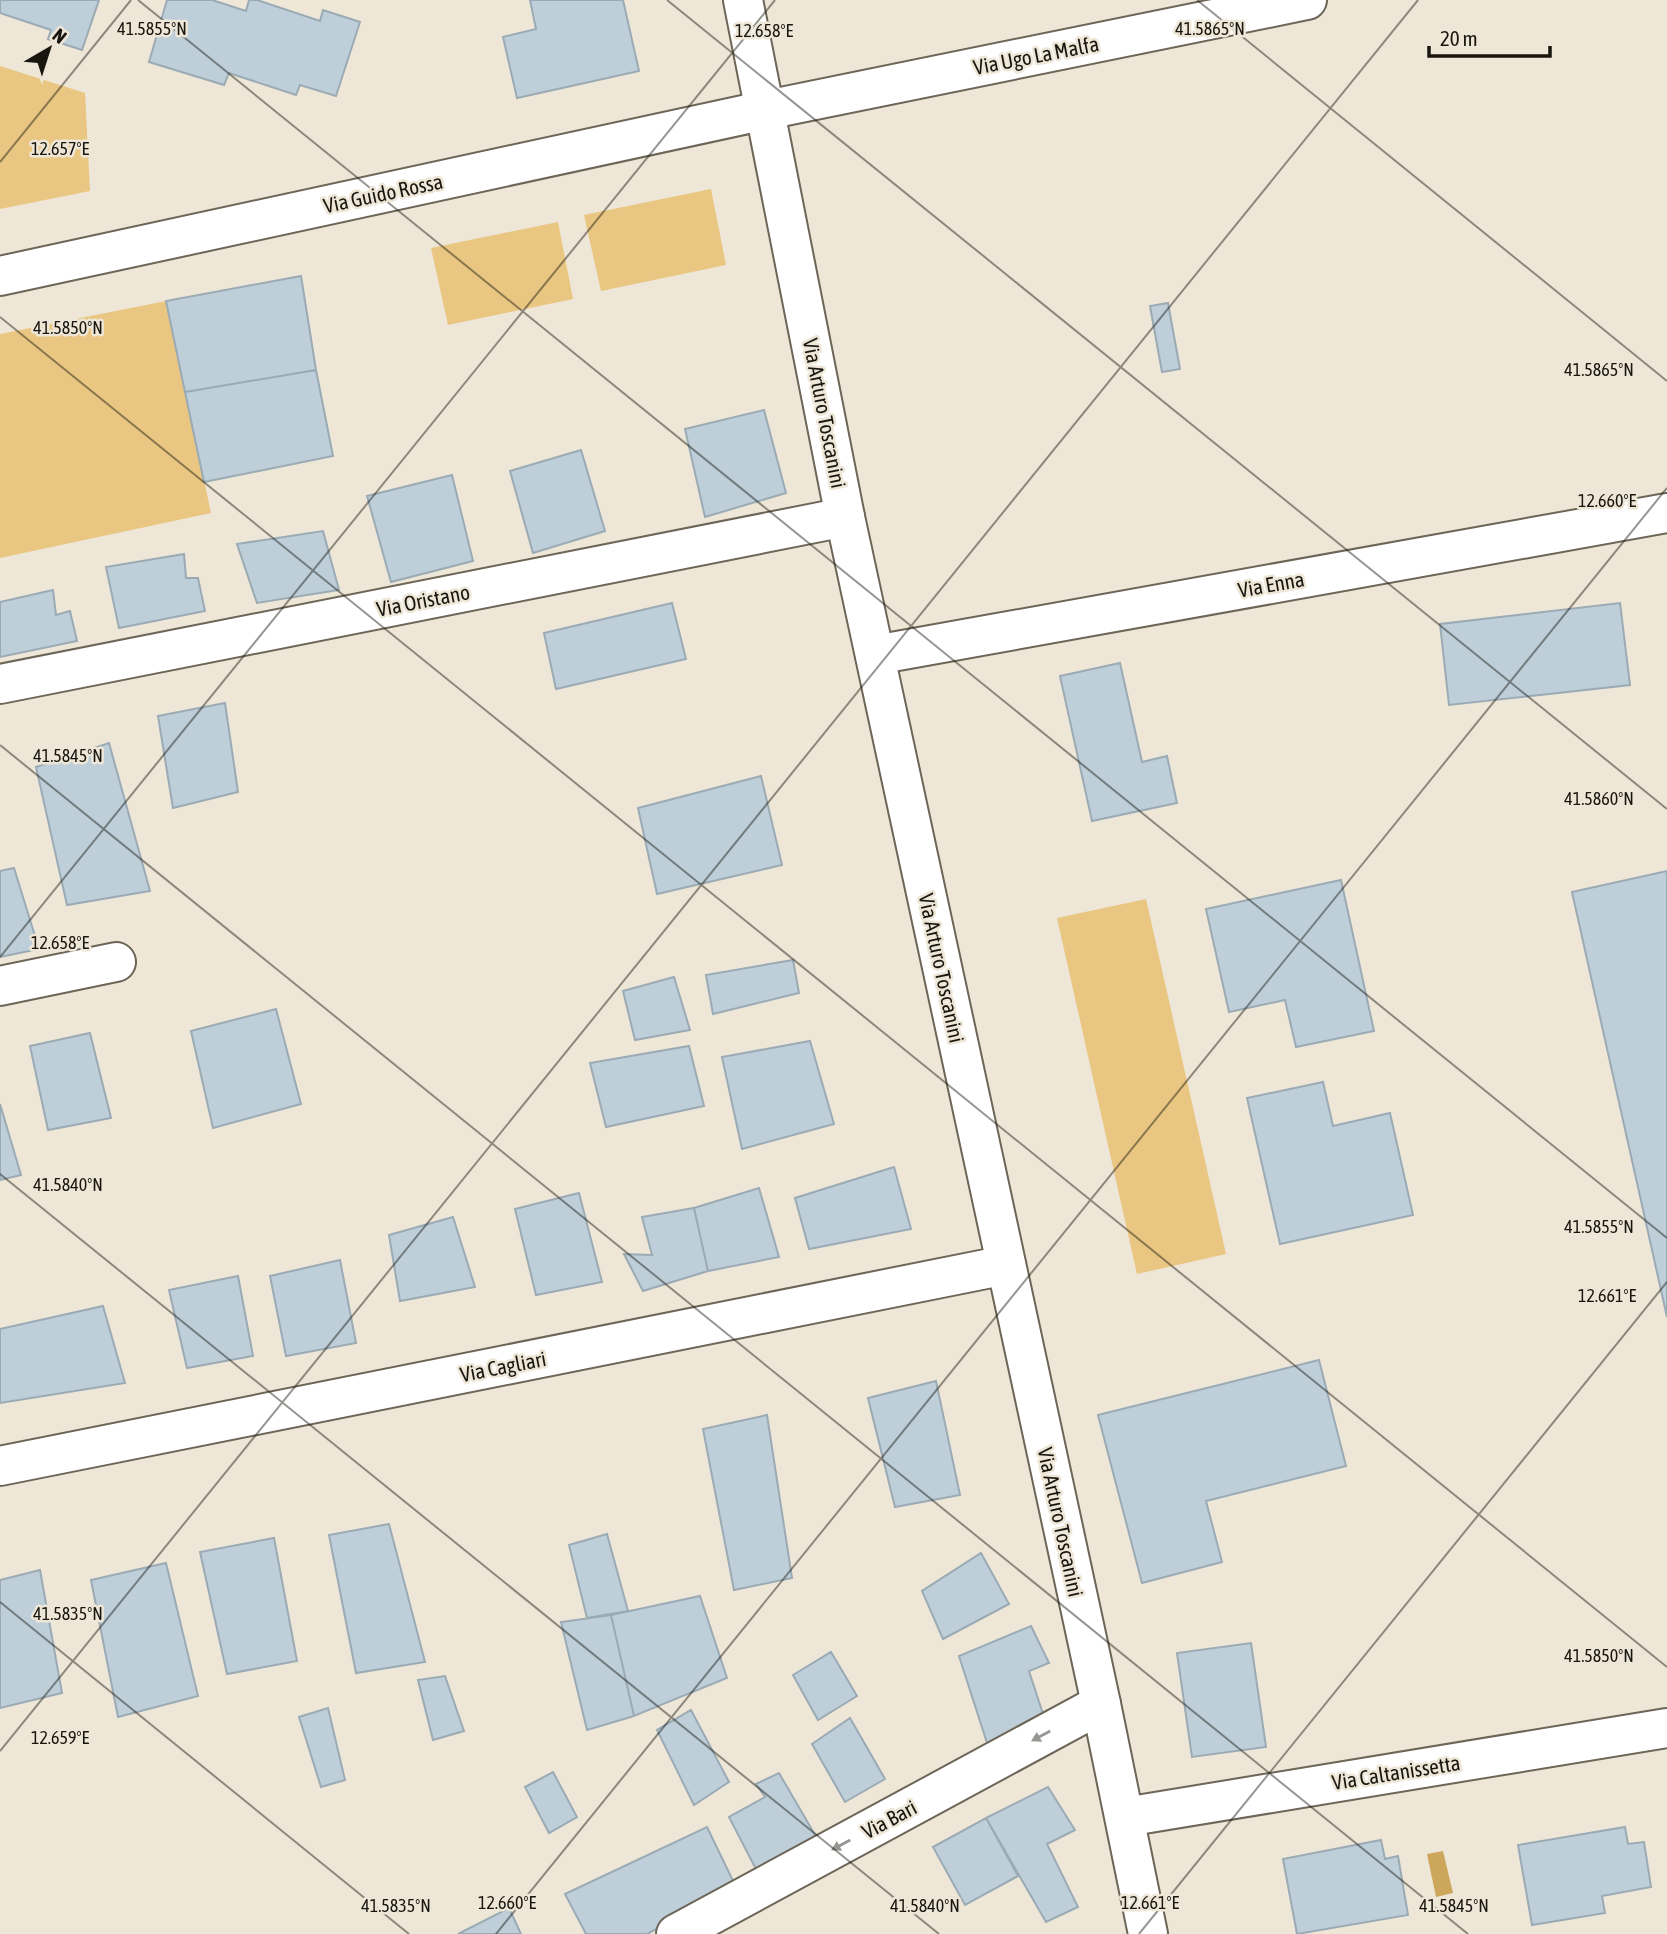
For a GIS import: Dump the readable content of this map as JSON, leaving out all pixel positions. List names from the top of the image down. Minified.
{"streets":{"street":["Via Ugo La Malfa","Via Guido Rossa","Via Arturo Toscanini","Via Enna","Via Oristano","Via Cagliari","Via Caltanissetta","Via Bari"]},"crossings":[["Via Ugo La Malfa","Via Guido Rossa"],["Via Ugo La Malfa","Via Arturo Toscanini"],["Via Guido Rossa","Via Arturo Toscanini"],["Via Arturo Toscanini","Via Enna"],["Via Arturo Toscanini","Via Oristano"],["Via Arturo Toscanini","Via Cagliari"],["Via Arturo Toscanini","Via Caltanissetta"],["Via Arturo Toscanini","Via Bari"]],"one_way":["Via Bari"],"scale_bar":"20 m","north":"top right","coordinates":["41.5855°N","41.5865°N","12.658°E","12.657°E","41.5850°N","12.660°E","41.5845°N","41.5860°N","41.5840°N","12.661°E","41.5835°N","12.659°E"]}
